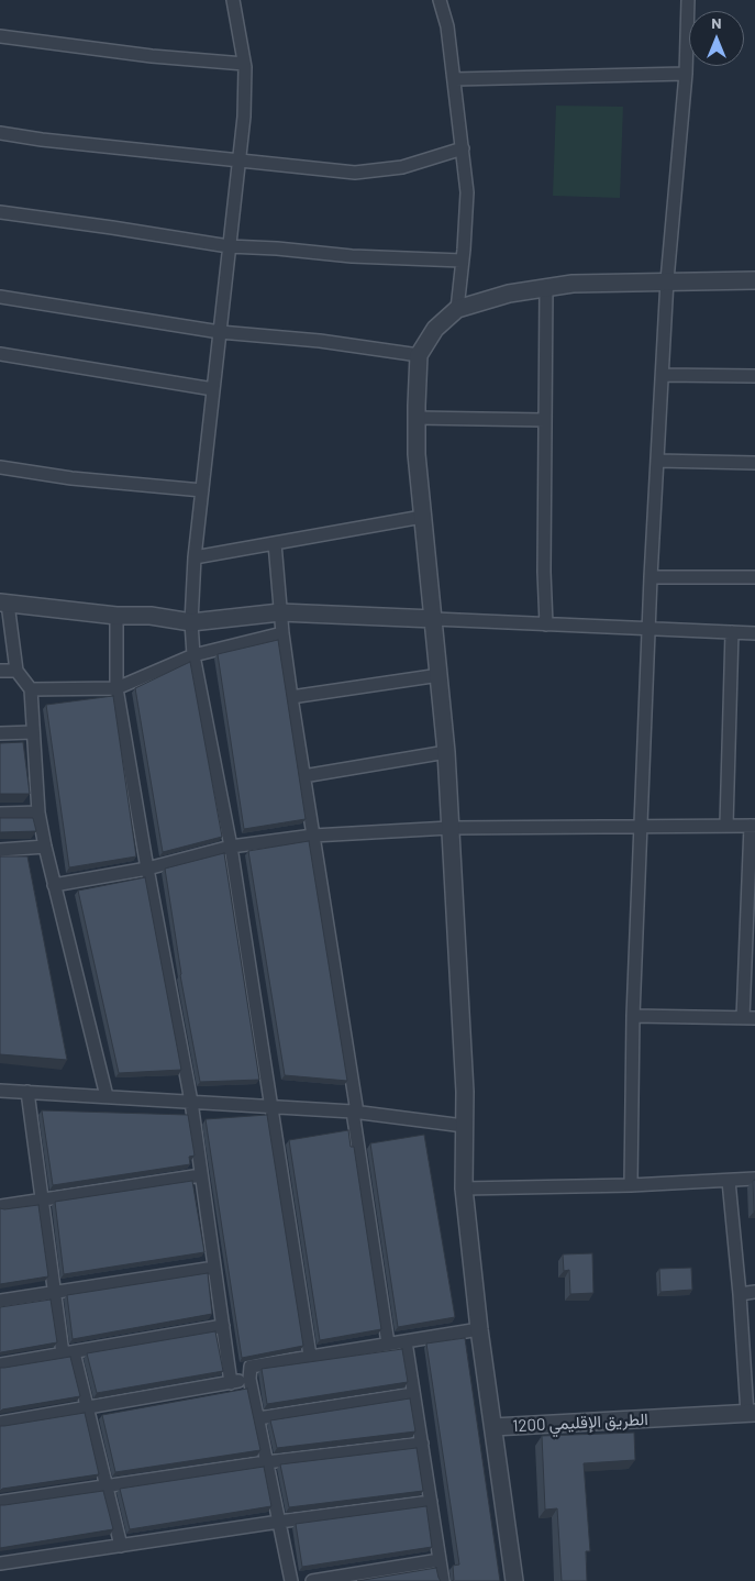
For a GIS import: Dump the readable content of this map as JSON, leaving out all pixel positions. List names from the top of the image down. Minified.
{"streets":{"street":["الطريق الإقليمي 1200"]},"north":"top"}
